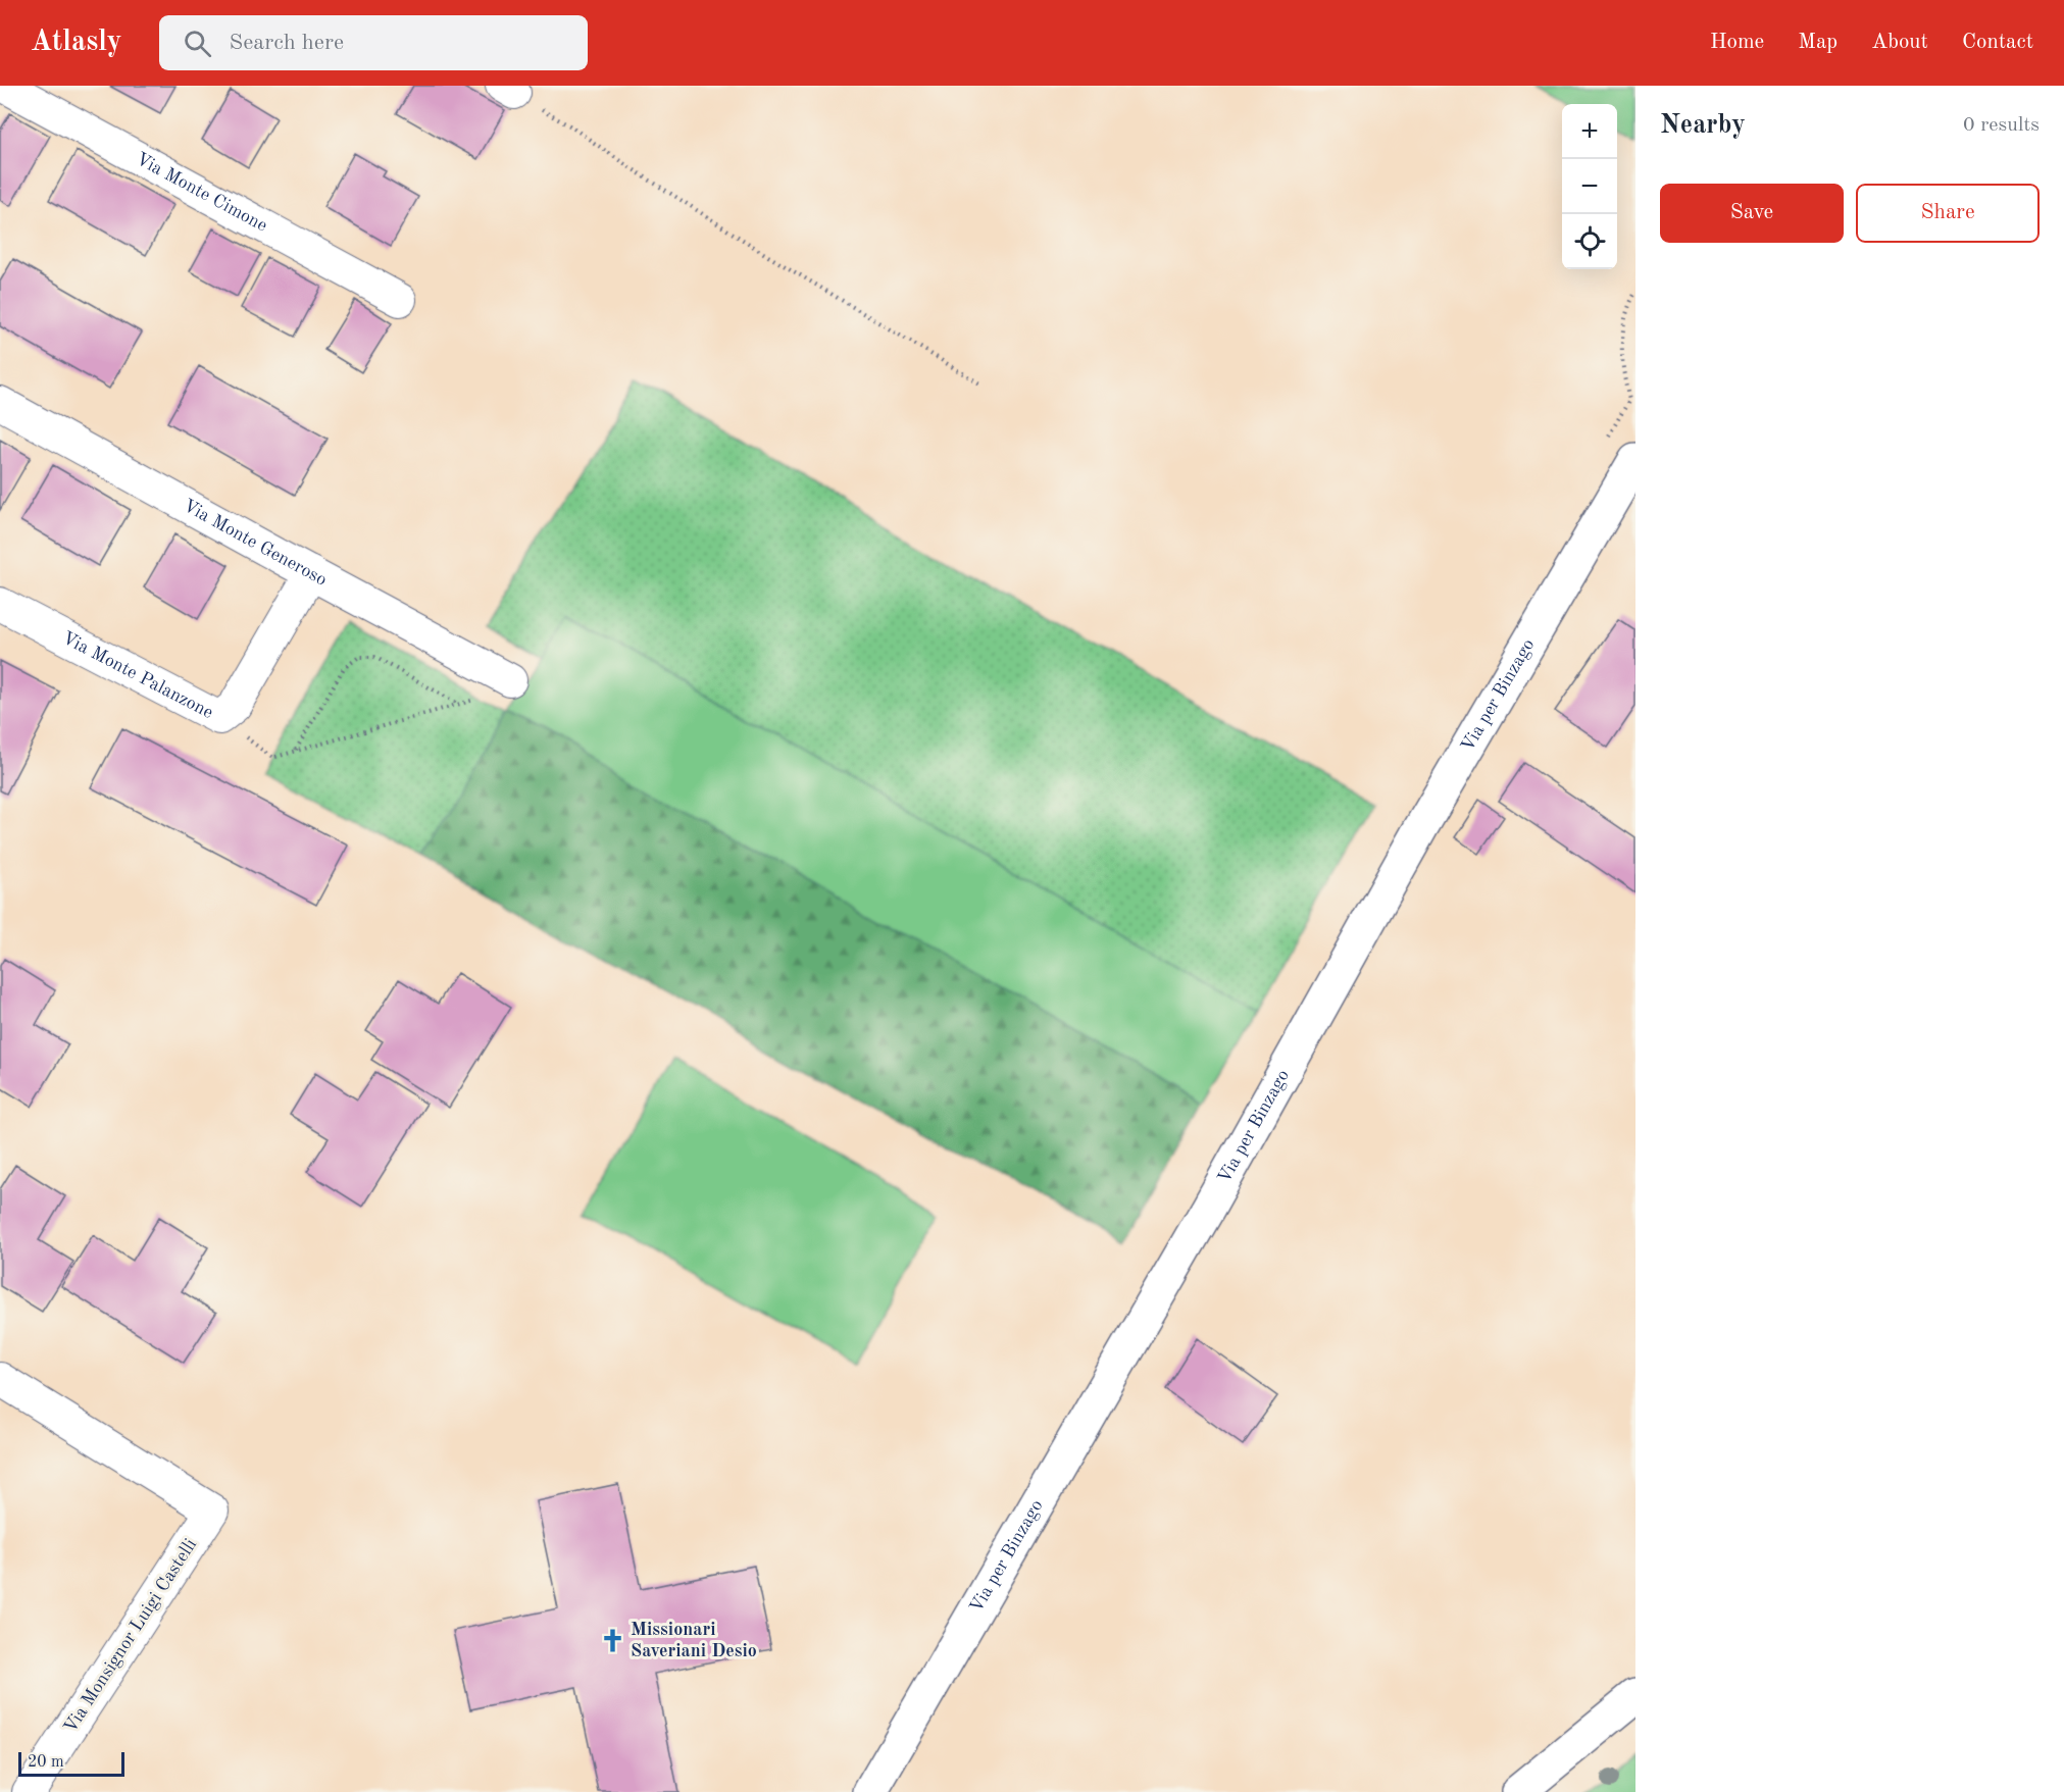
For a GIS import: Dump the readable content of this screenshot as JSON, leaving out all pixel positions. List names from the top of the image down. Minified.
{"streets":{"main road":["Via per Binzago"],"street":["Via Monte Cimone","Via Monte Generoso","Via Monte Palanzone","Via Monsignor Luigi Castelli"]},"crossings":[["Via Monte Generoso","Via Monte Palanzone"]],"places":{"church":["Missionari Saveriani Desio"]},"scale_bar":"20 m","page":{"header":"Atlasly","search":"Search here","nav":["Home","Map","About","Contact"],"heading":["Nearby","0 results"],"map_buttons":["+","−"],"buttons":["Save","Share"],"scale":"20 m"}}
